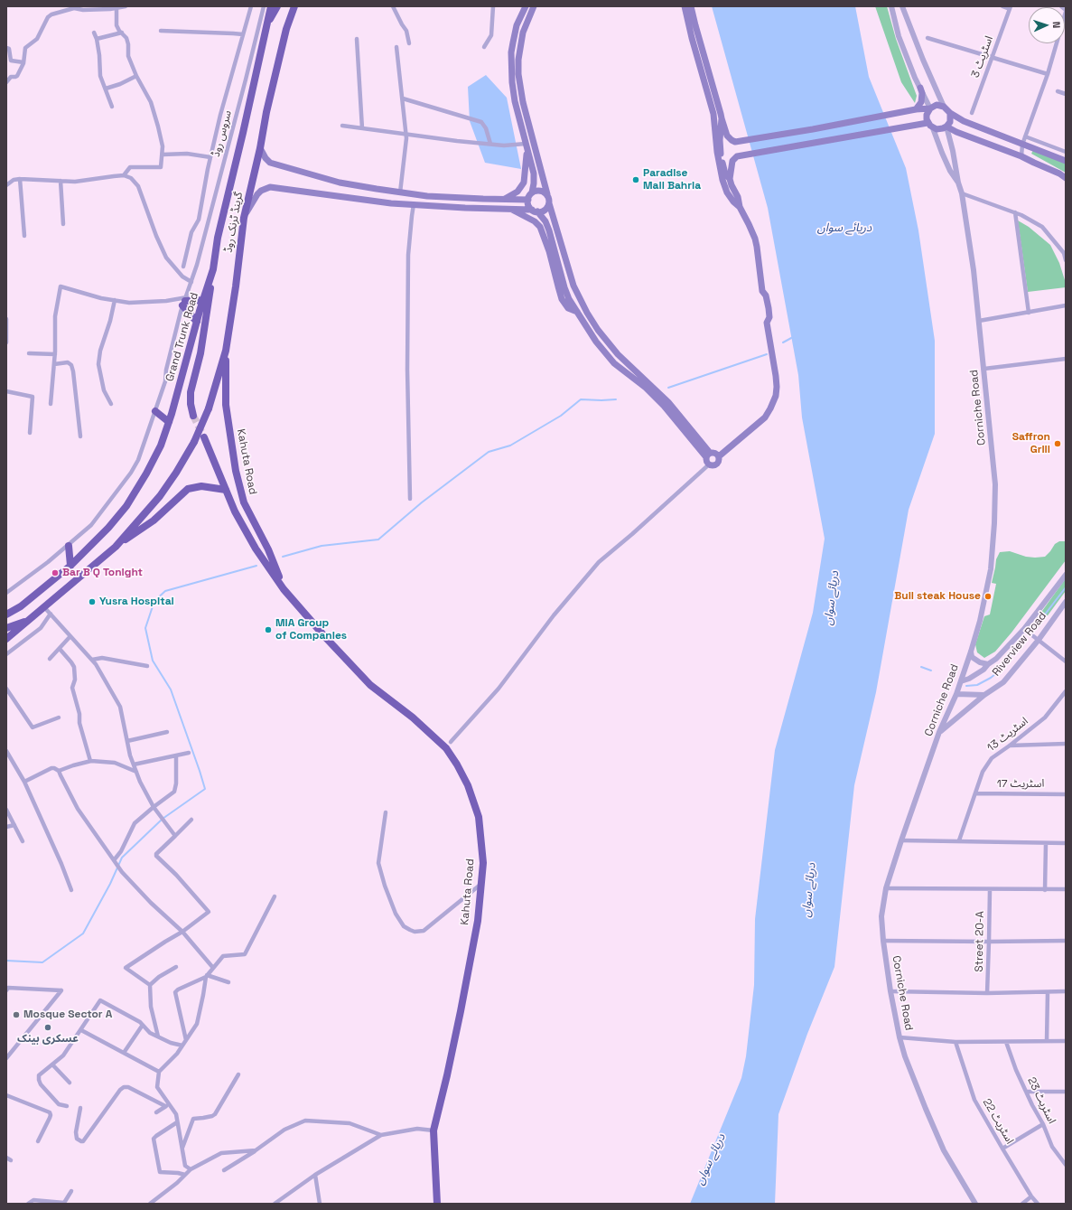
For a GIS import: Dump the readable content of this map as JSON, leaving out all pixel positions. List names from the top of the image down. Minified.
{"streets":{"highway":["گرینڈ ٹرنک روڈ","Grand Trunk Road","Kahuta Road"],"street":["اسٹریٹ 3","سروس روڈ","Corniche Road","Riverview Road","اسٹریٹ 13","اسٹریٹ 17","Street 20-A","اسٹریٹ 23","اسٹریٹ 22"]},"crossings":[["گرینڈ ٹرنک روڈ","Kahuta Road"],["Corniche Road","Riverview Road"],["اسٹریٹ 13","اسٹریٹ 17"]],"water":["دریائے سواں"],"places":["Paradise Mall Bahria","Saffron Grill","Bar B Q Tonight","Bull steak House","Yusra Hospital","MIA Group of Companies","Mosque Sector A","عسکری بینک"],"north":"right"}
